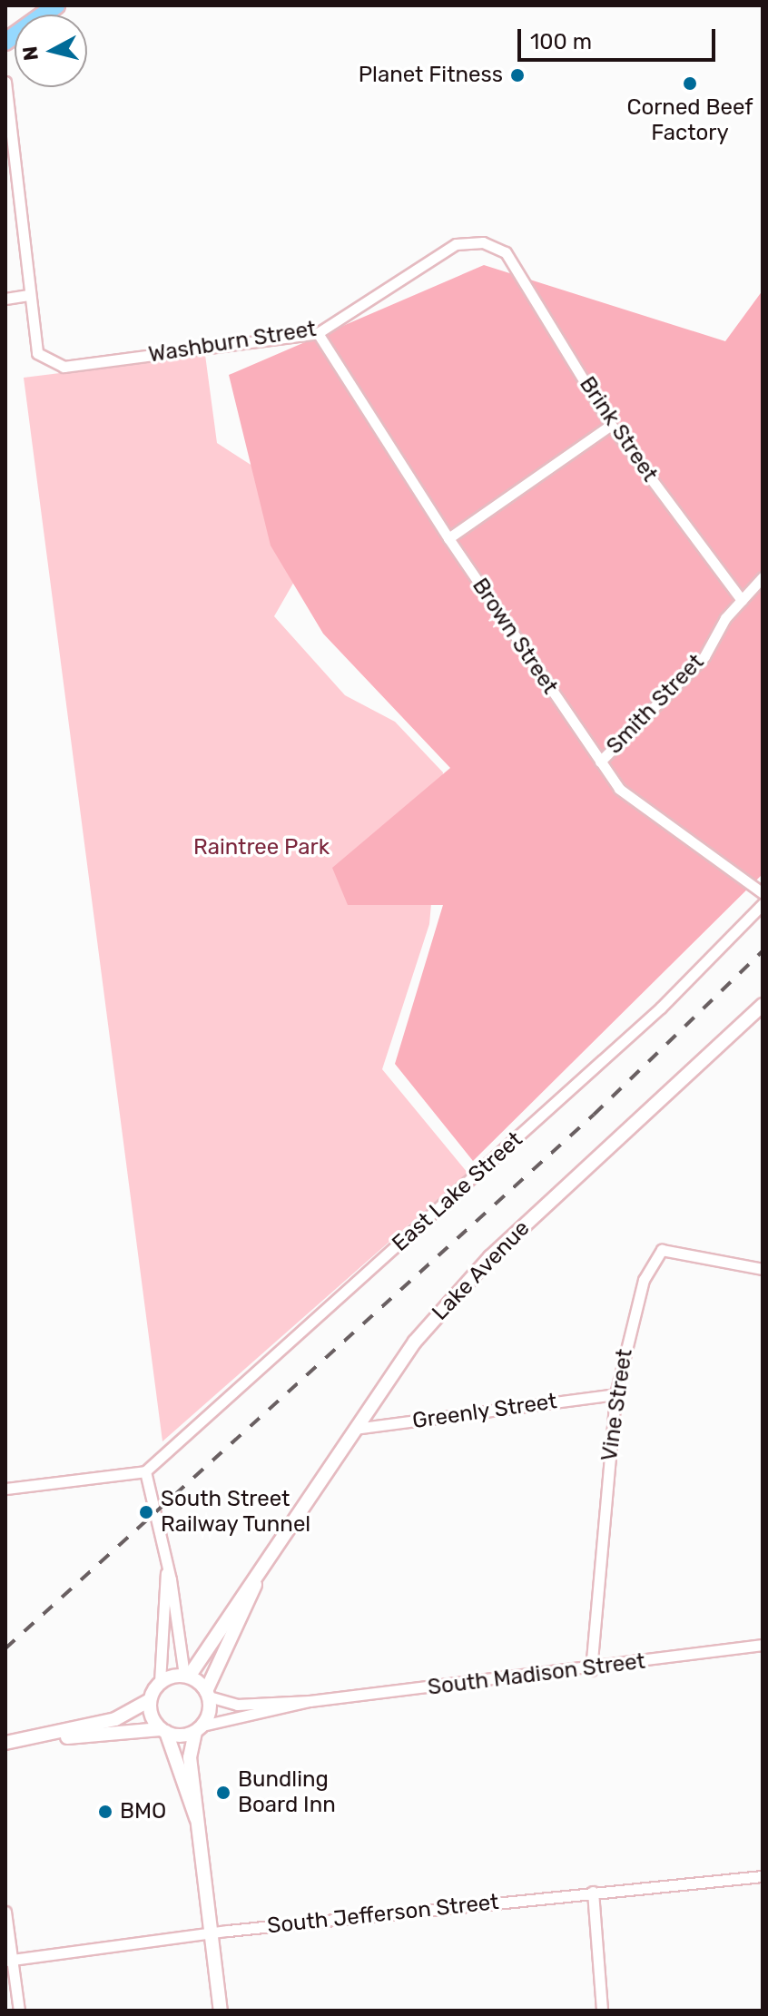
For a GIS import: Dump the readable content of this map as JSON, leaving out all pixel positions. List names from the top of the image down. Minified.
{"streets":{"street":["Washburn Street","Brink Street","Brown Street","Smith Street","East Lake Street","Lake Avenue","Vine Street","Greenly Street","South Madison Street","South Jefferson Street"]},"crossings":[["Washburn Street","Brink Street"],["Washburn Street","Brown Street"],["Brink Street","Smith Street"],["Brown Street","Smith Street"],["Lake Avenue","Greenly Street"],["Lake Avenue","South Madison Street"],["Vine Street","Greenly Street"],["Vine Street","South Madison Street"]],"parks":["Raintree Park"],"places":["Planet Fitness","Corned Beef Factory","South Street Railway Tunnel","Bundling Board Inn","BMO"],"scale_bar":"100 m","north":"left"}
